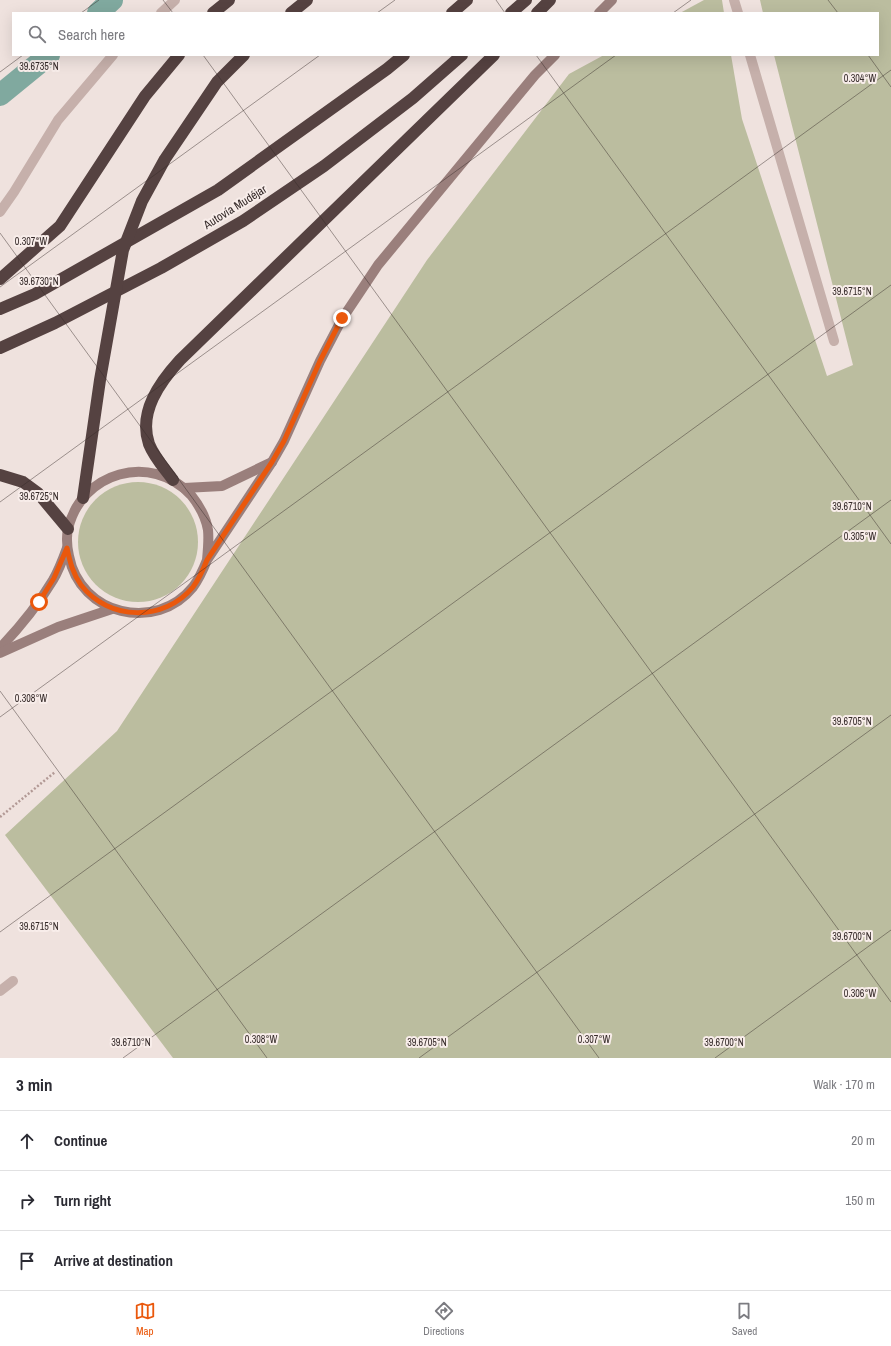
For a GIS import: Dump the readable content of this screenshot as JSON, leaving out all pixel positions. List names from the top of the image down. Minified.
{"streets":{"highway":["Autovía Mudéjar"]},"page":{"search":"Search here","heading":["3 min","Walk · 170 m"],"list":[["Continue","20 m"],["Turn right","150 m"],"Arrive at destination"],"nav":["Map","Directions","Saved"]},"coordinates":["39.6735°N","0.304°W","0.307°W","39.6730°N","39.6715°N","39.6725°N","39.6710°N","0.305°W","0.308°W","39.6705°N","39.6700°N","0.306°W"]}
